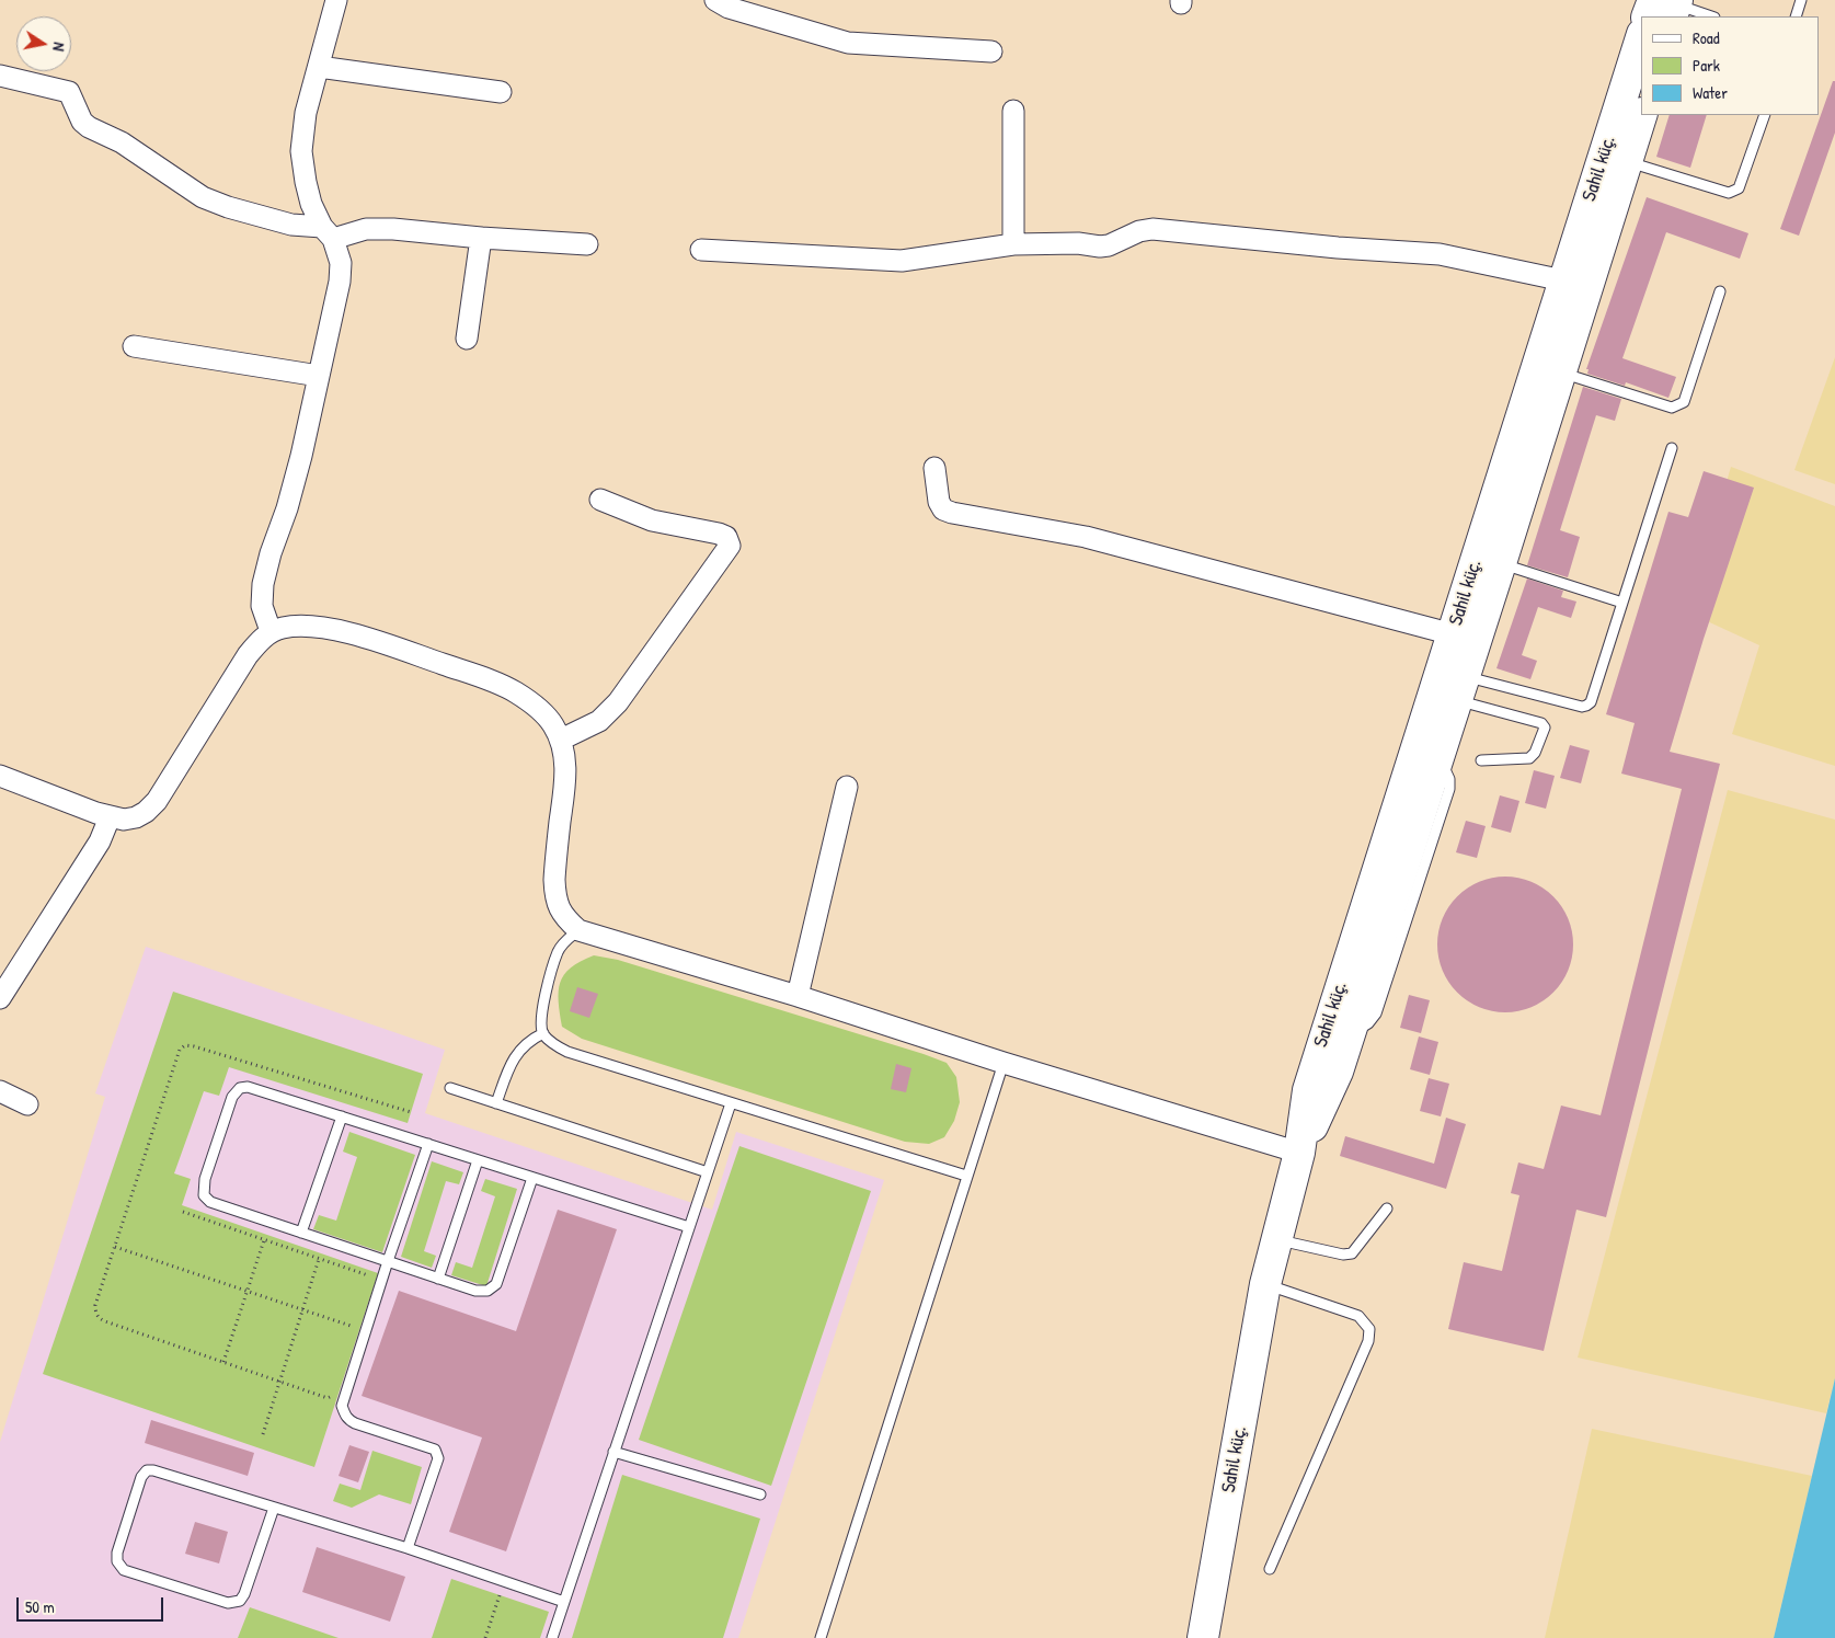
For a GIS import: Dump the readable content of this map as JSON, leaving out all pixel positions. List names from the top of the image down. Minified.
{"streets":{"main road":["Sahil küç."]},"legend":["Road","Park","Water"],"scale_bar":"50 m","north":"right"}
